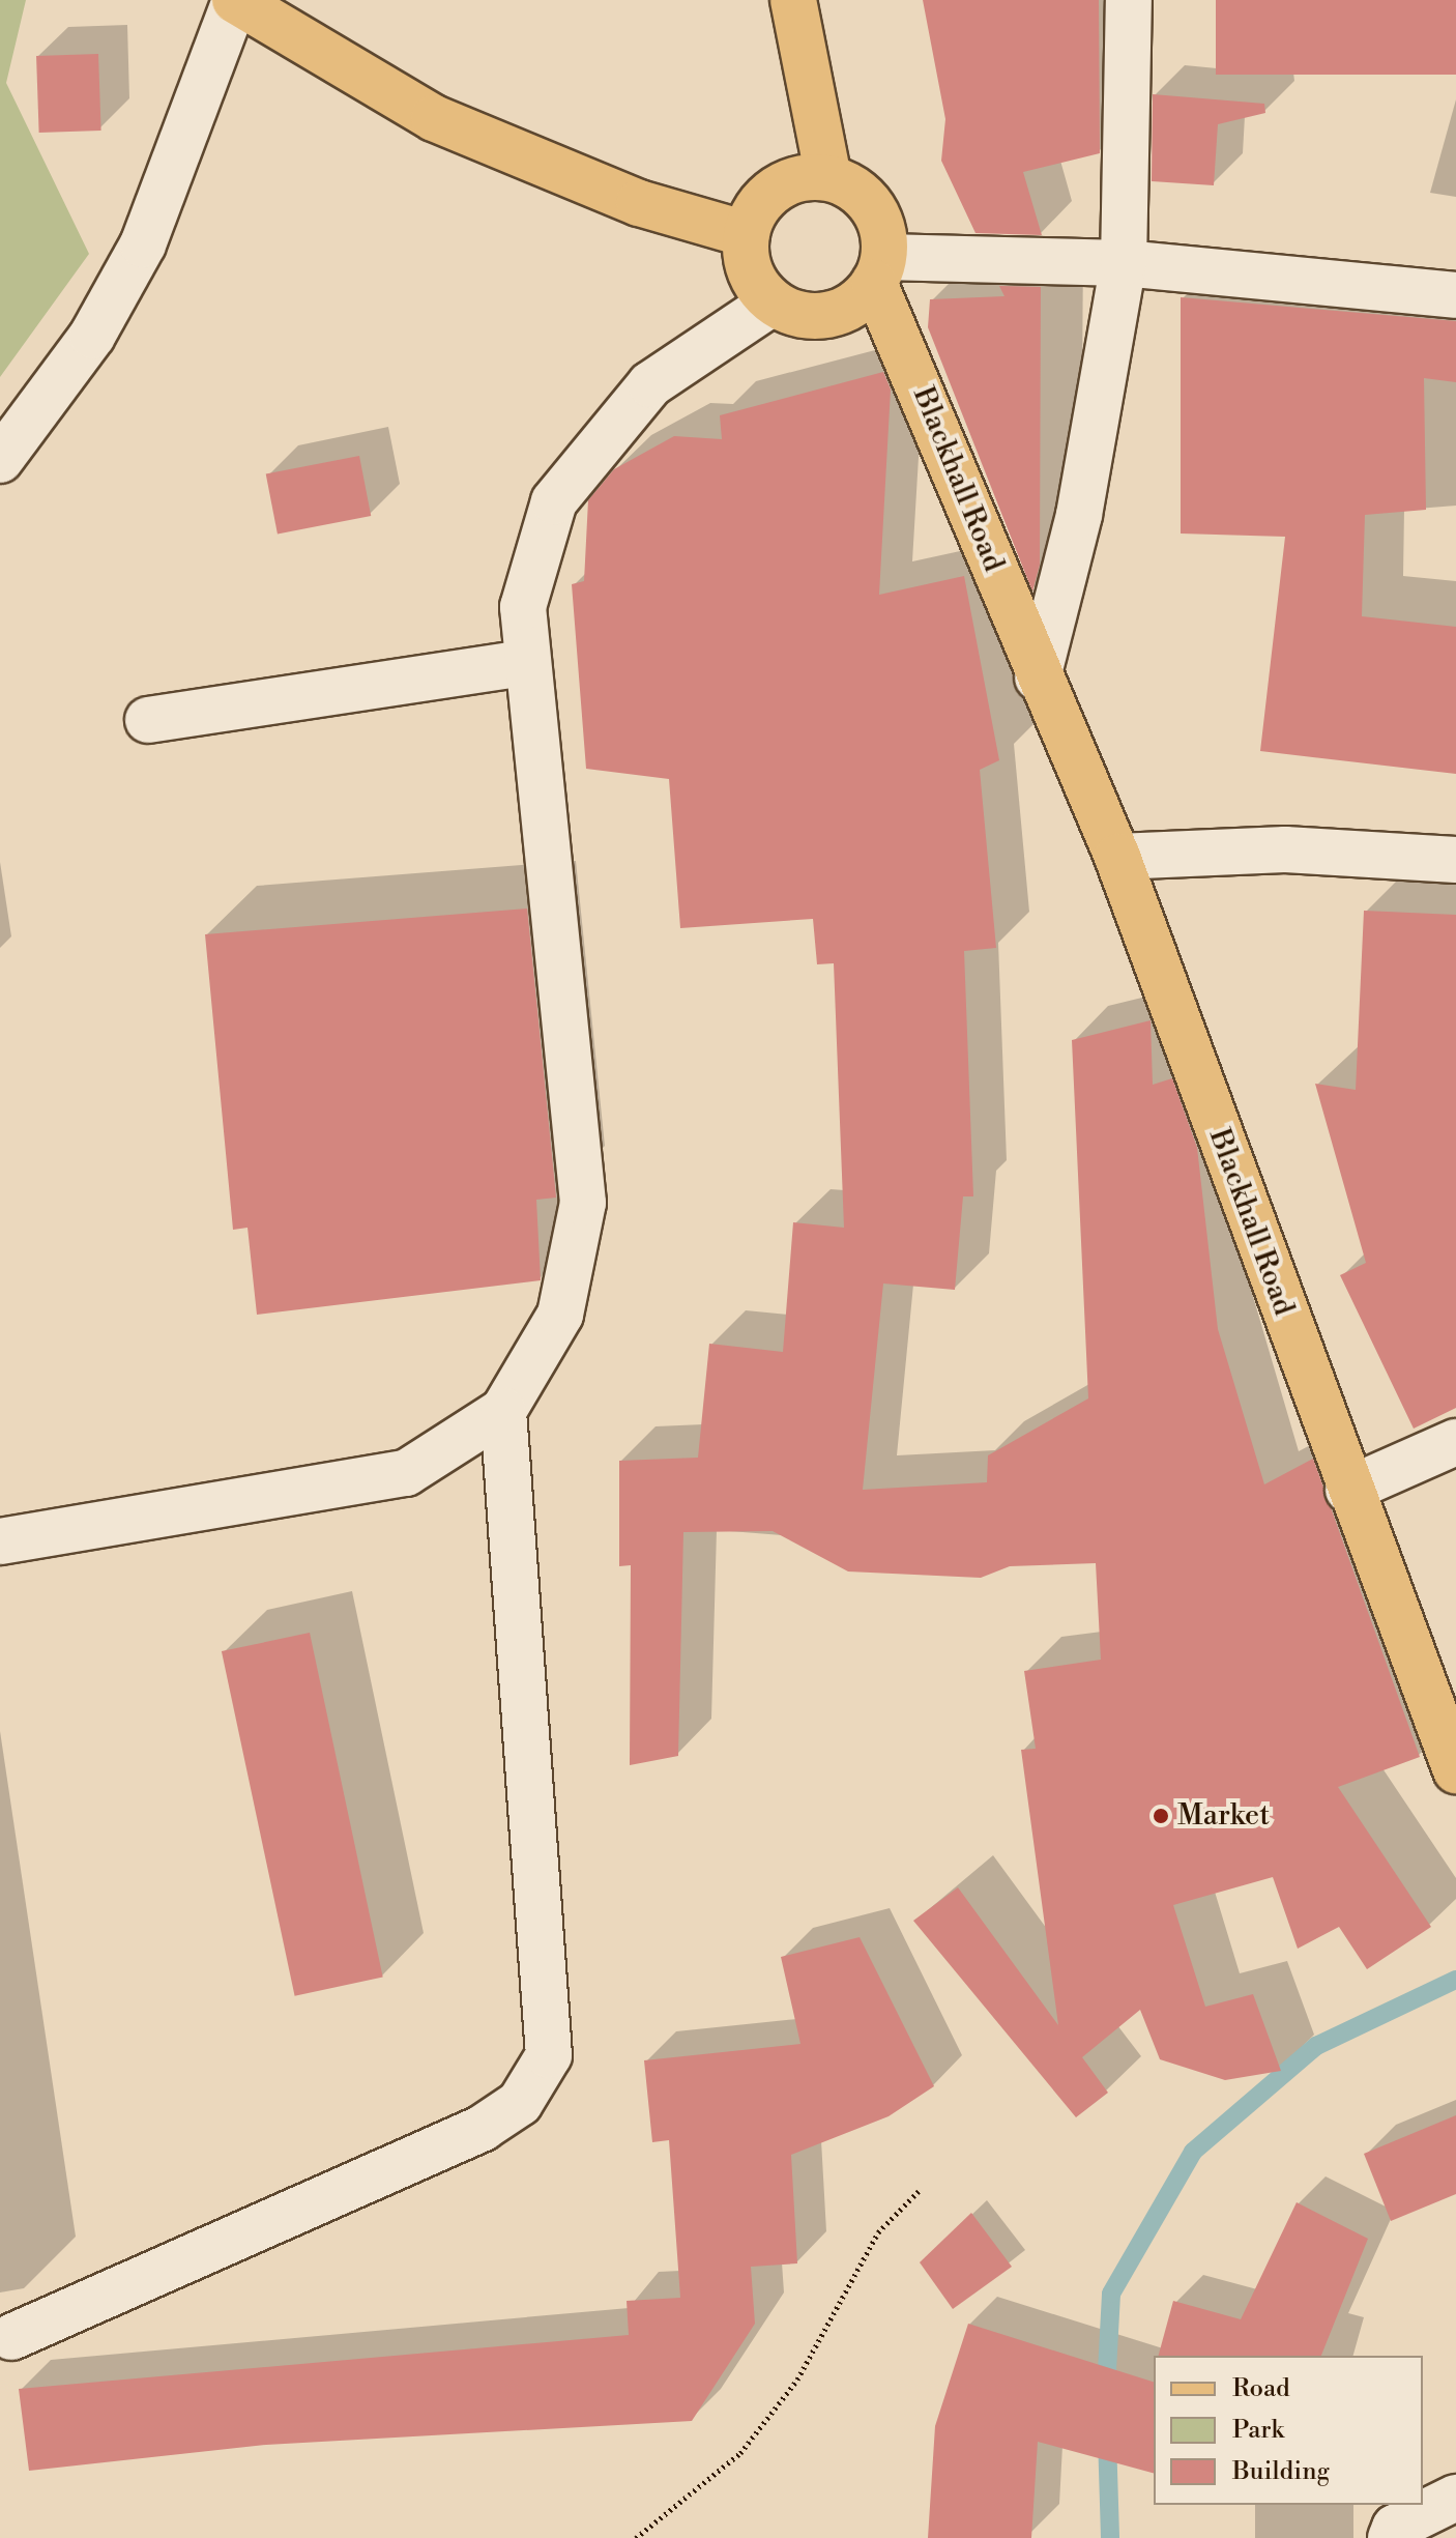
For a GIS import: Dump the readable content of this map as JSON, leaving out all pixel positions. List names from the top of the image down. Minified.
{"streets":{"main road":["Blackhall Road"]},"places":["Market"],"legend":["Road","Park","Building"]}
